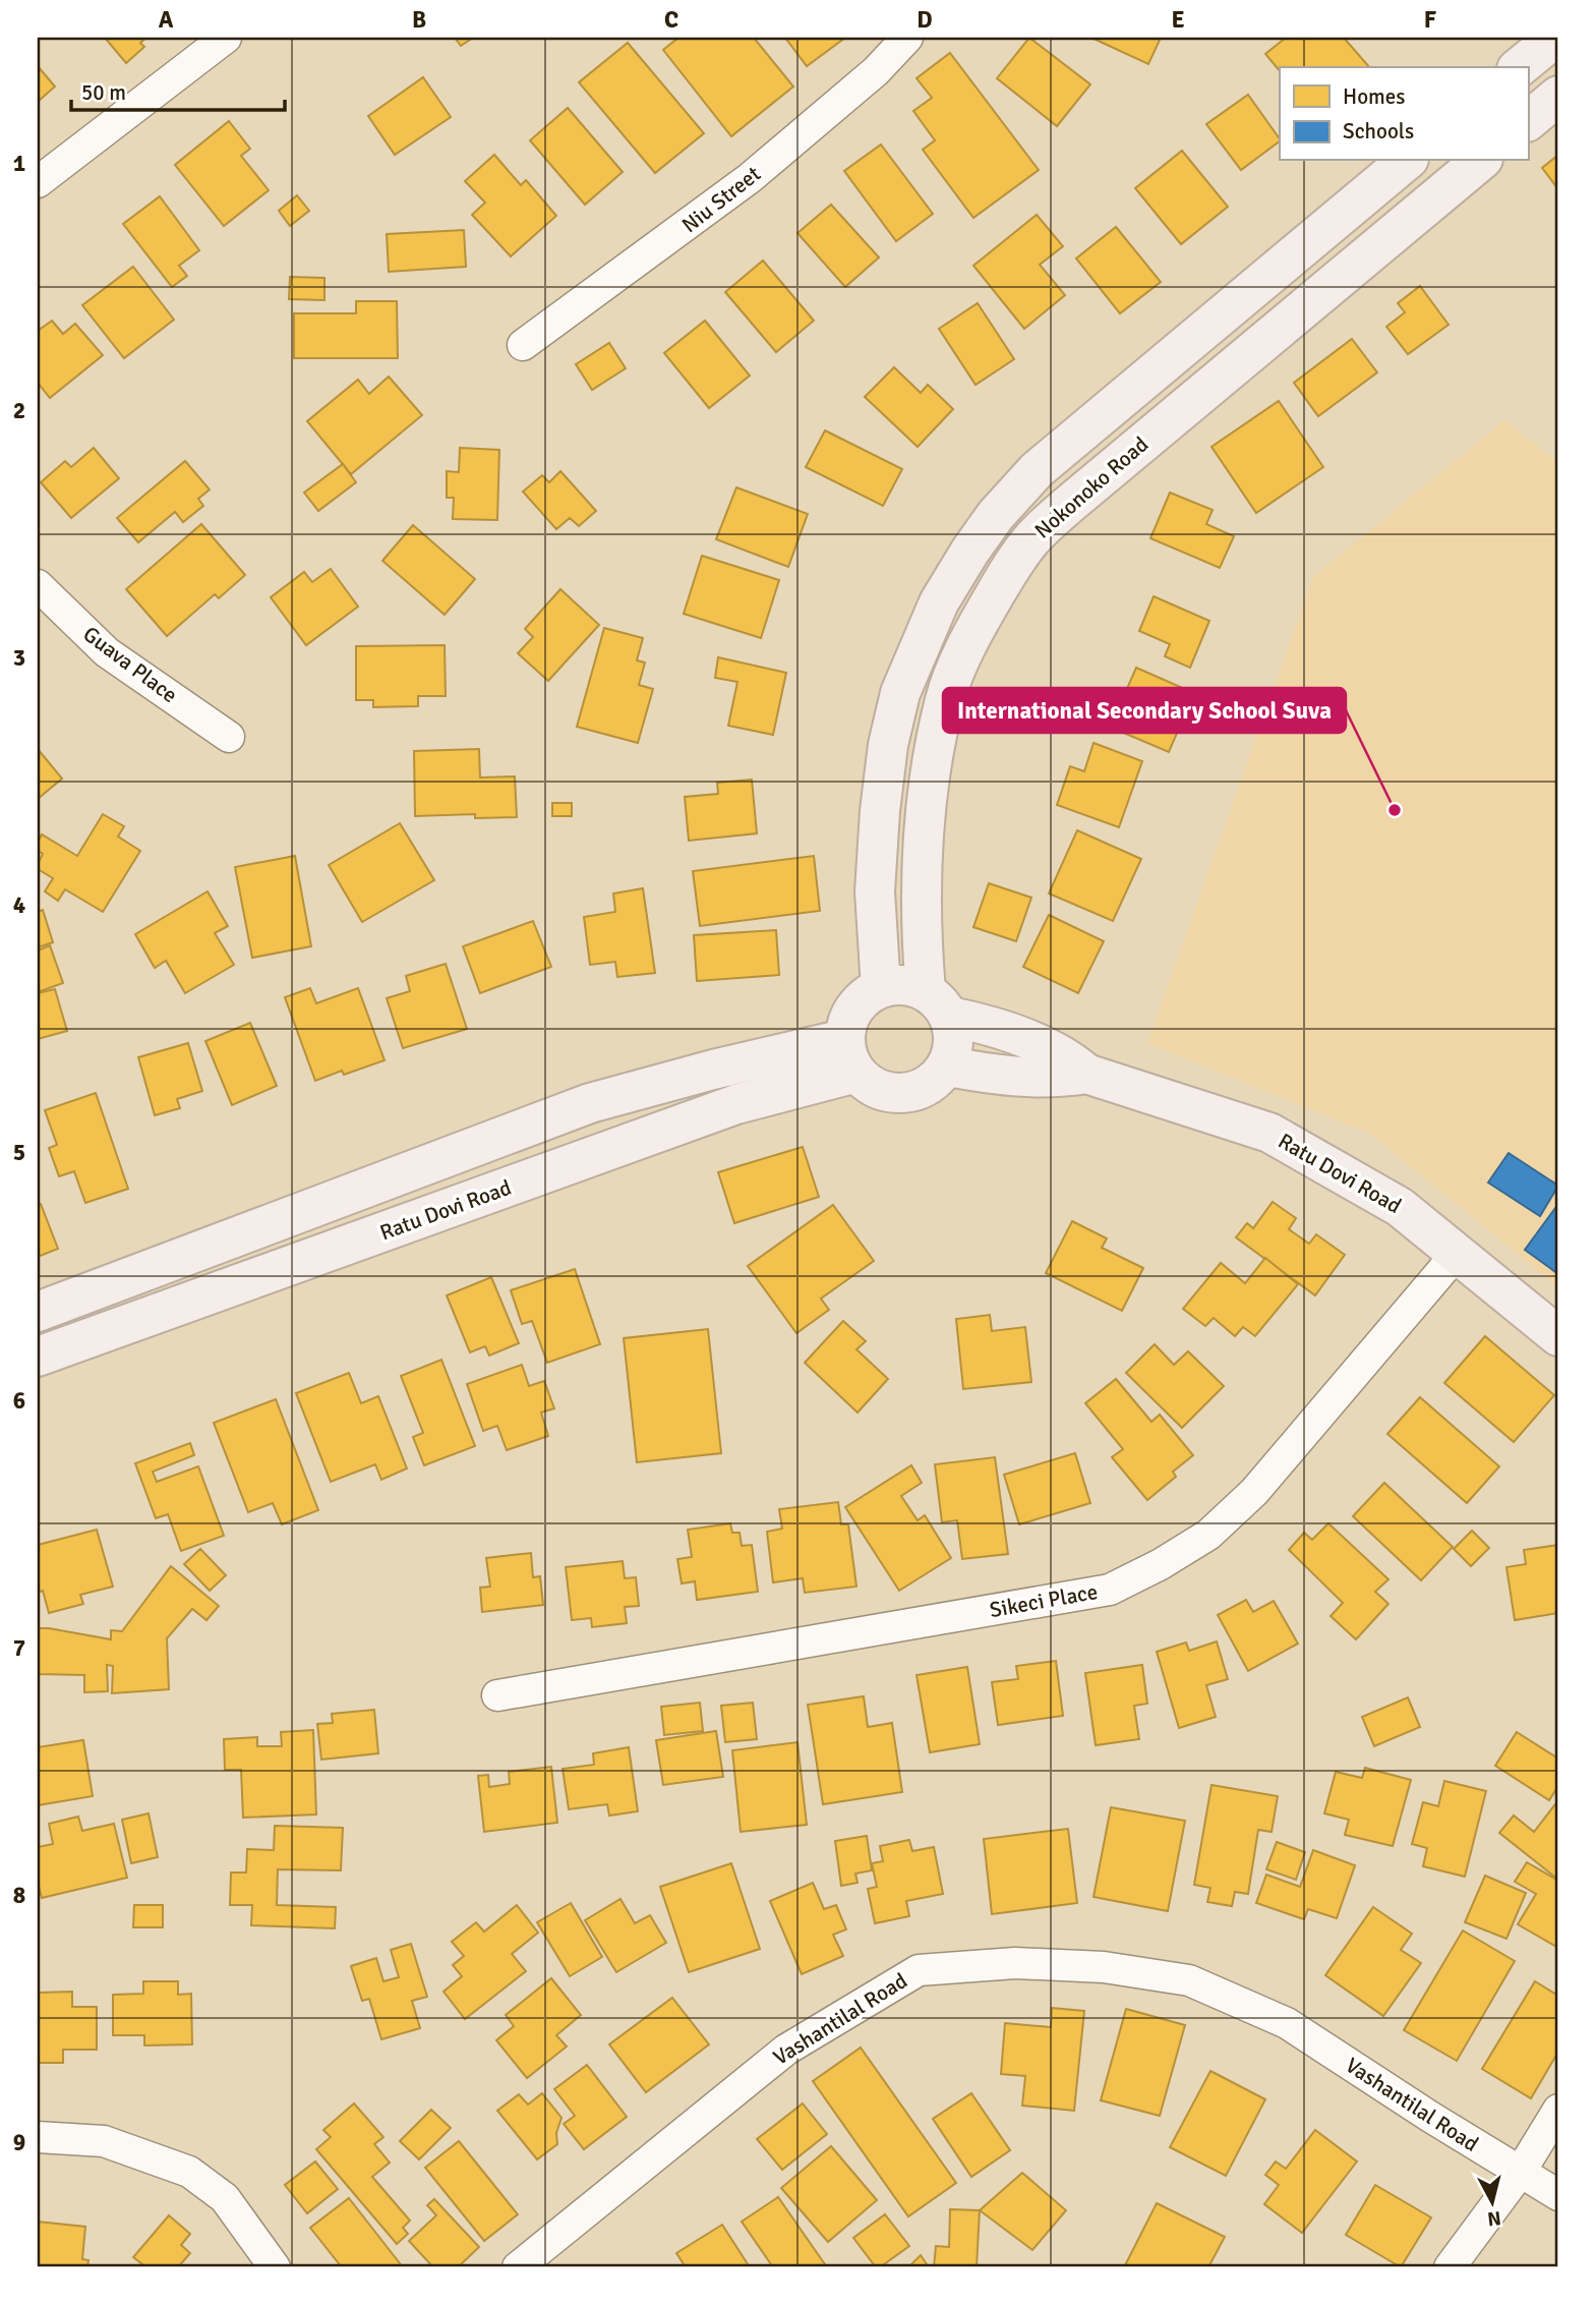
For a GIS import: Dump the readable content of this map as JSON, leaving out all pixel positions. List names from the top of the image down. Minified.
{"streets":{"main road":["Nokonoko Road","Ratu Dovi Road"],"street":["Niu Street","Guava Place","Sikeci Place","Vashantilal Road"]},"crossings":[["Nokonoko Road","Ratu Dovi Road"],["Ratu Dovi Road","Sikeci Place"]],"places":["International Secondary School Suva"],"legend":["Homes","Schools"],"scale_bar":"50 m","north":"bottom","grid":{"columns":["A","B","C","D","E","F"],"rows":["1","2","3","4","5","6","7","8","9"]}}
